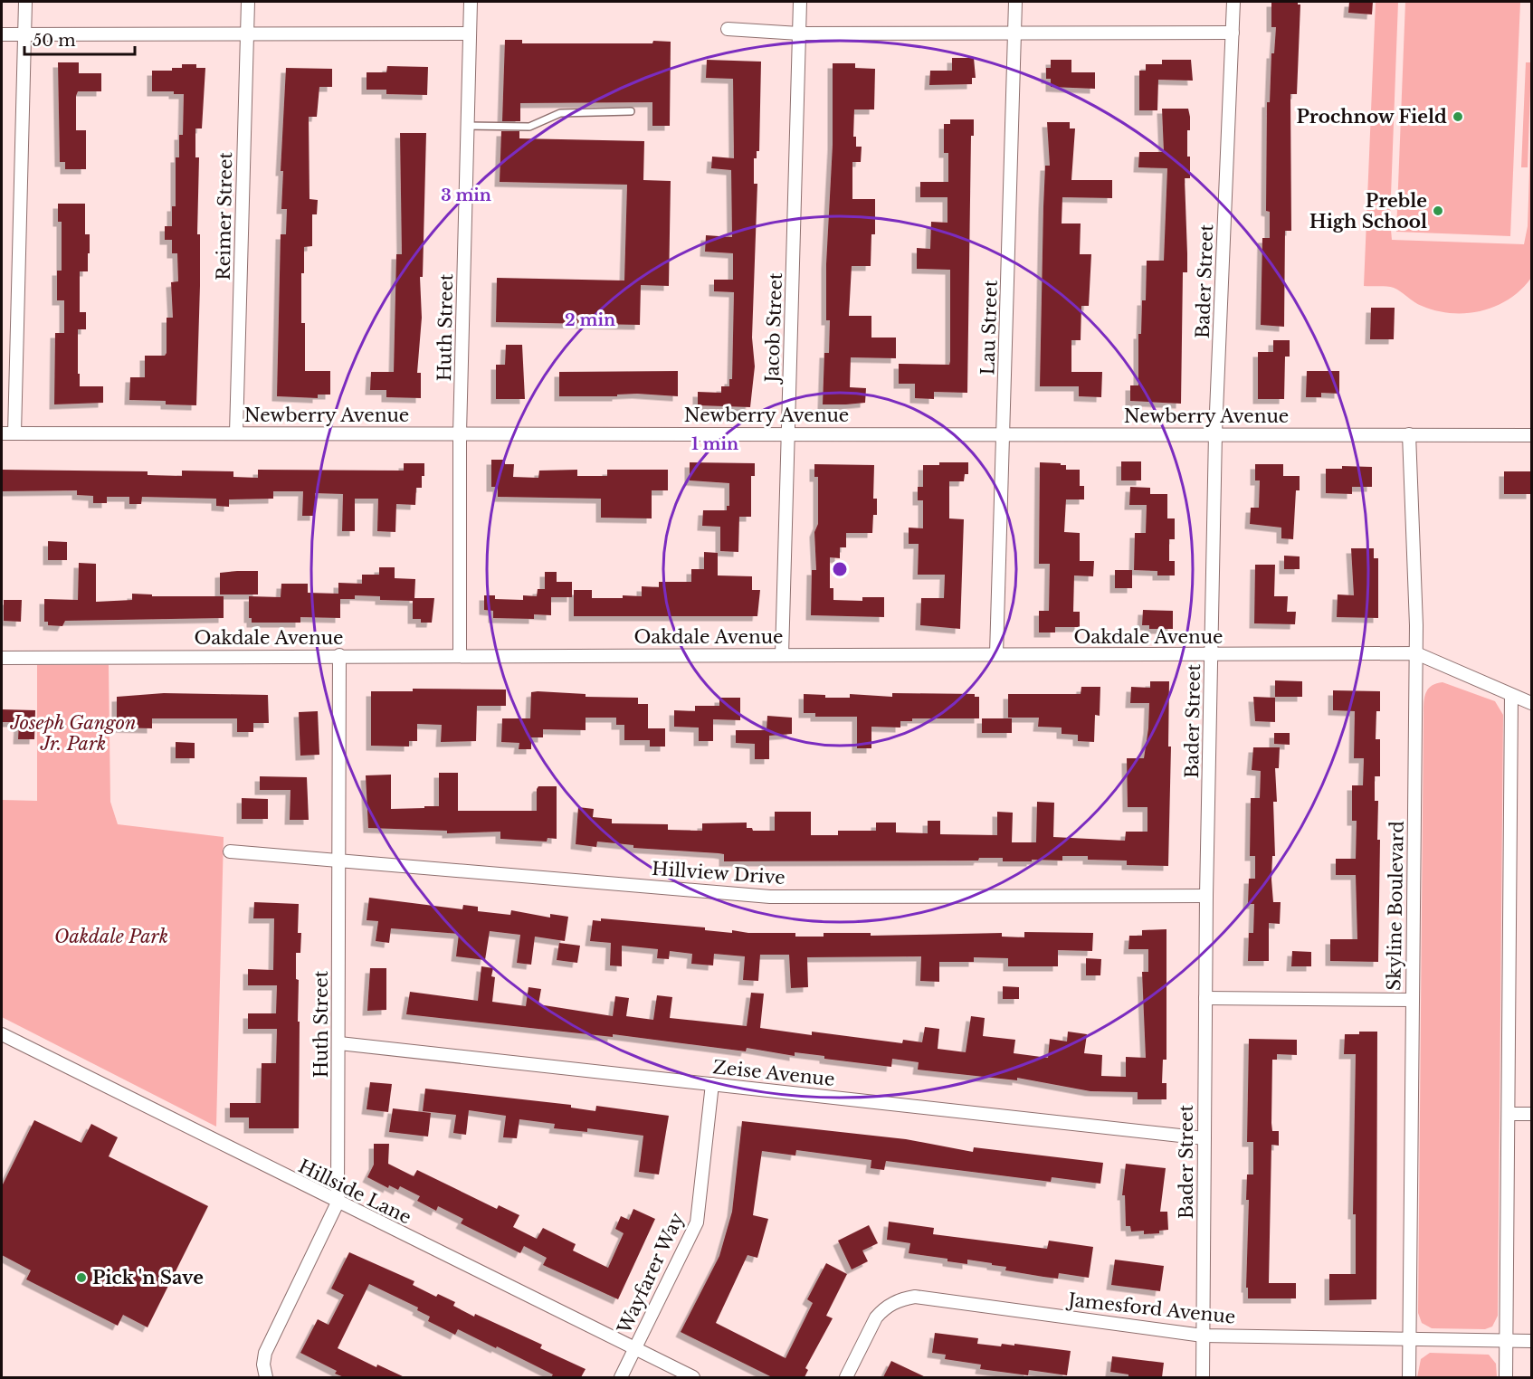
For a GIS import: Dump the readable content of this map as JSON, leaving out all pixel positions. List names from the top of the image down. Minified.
{"streets":{"street":["Reimer Street","Bader Street","Huth Street","Jacob Street","Lau Street","Newberry Avenue","Oakdale Avenue","Hillview Drive","Skyline Boulevard","Zeise Avenue","Hillside Lane","Wayfarer Way","Jamesford Avenue"]},"crossings":[["Reimer Street","Newberry Avenue"],["Bader Street","Newberry Avenue"],["Bader Street","Oakdale Avenue"],["Bader Street","Hillview Drive"],["Bader Street","Zeise Avenue"],["Bader Street","Jamesford Avenue"],["Huth Street","Newberry Avenue"],["Huth Street","Oakdale Avenue"],["Huth Street","Hillview Drive"],["Huth Street","Zeise Avenue"],["Huth Street","Hillside Lane"],["Jacob Street","Newberry Avenue"],["Jacob Street","Oakdale Avenue"],["Lau Street","Newberry Avenue"],["Lau Street","Oakdale Avenue"],["Newberry Avenue","Skyline Boulevard"],["Oakdale Avenue","Skyline Boulevard"],["Skyline Boulevard","Jamesford Avenue"],["Zeise Avenue","Wayfarer Way"],["Hillside Lane","Wayfarer Way"]],"parks":["Joseph Gangon Jr. Park","Oakdale Park"],"places":["Prochnow Field","Preble High School","Pick 'n Save"],"scale_bar":"50 m","rings":["3 min","2 min","1 min"]}
